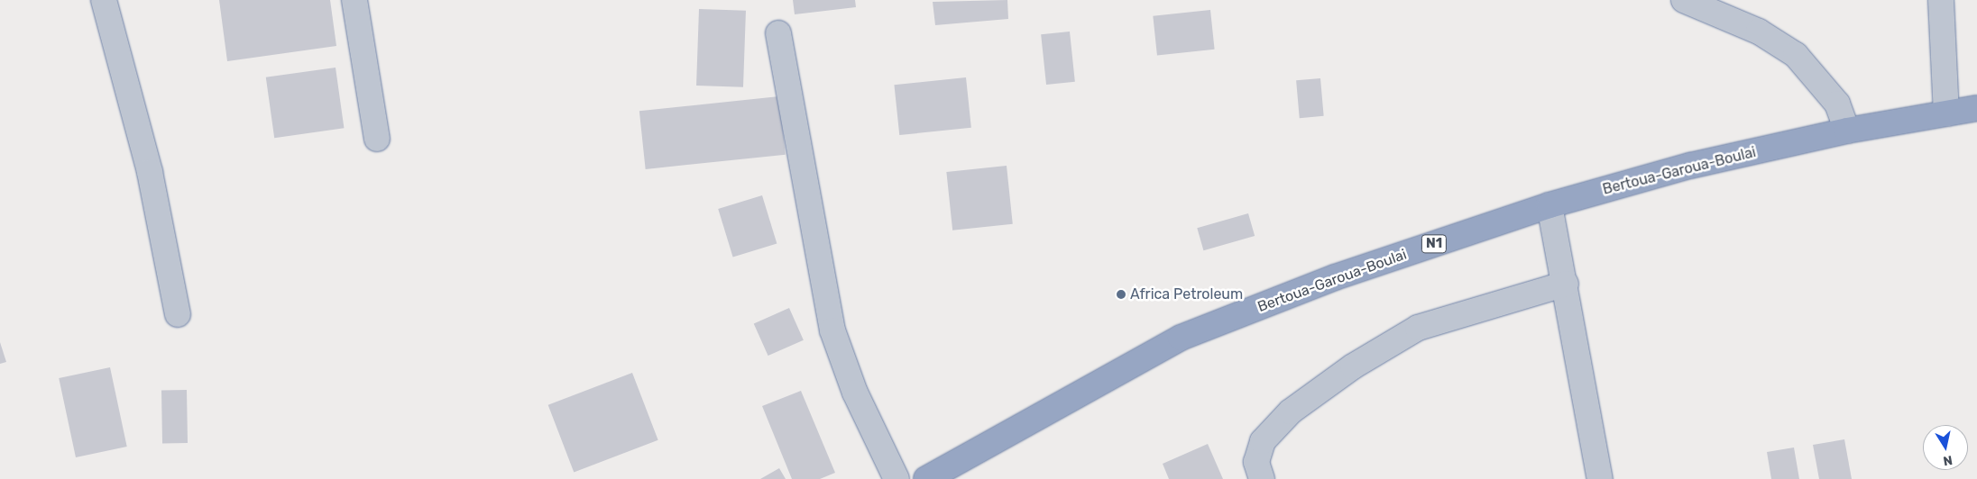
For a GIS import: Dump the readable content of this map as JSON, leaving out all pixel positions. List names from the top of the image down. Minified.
{"streets":{"highway":["Bertoua-Garoua-Boulai","N1"]},"places":["Africa Petroleum"],"north":"bottom"}
